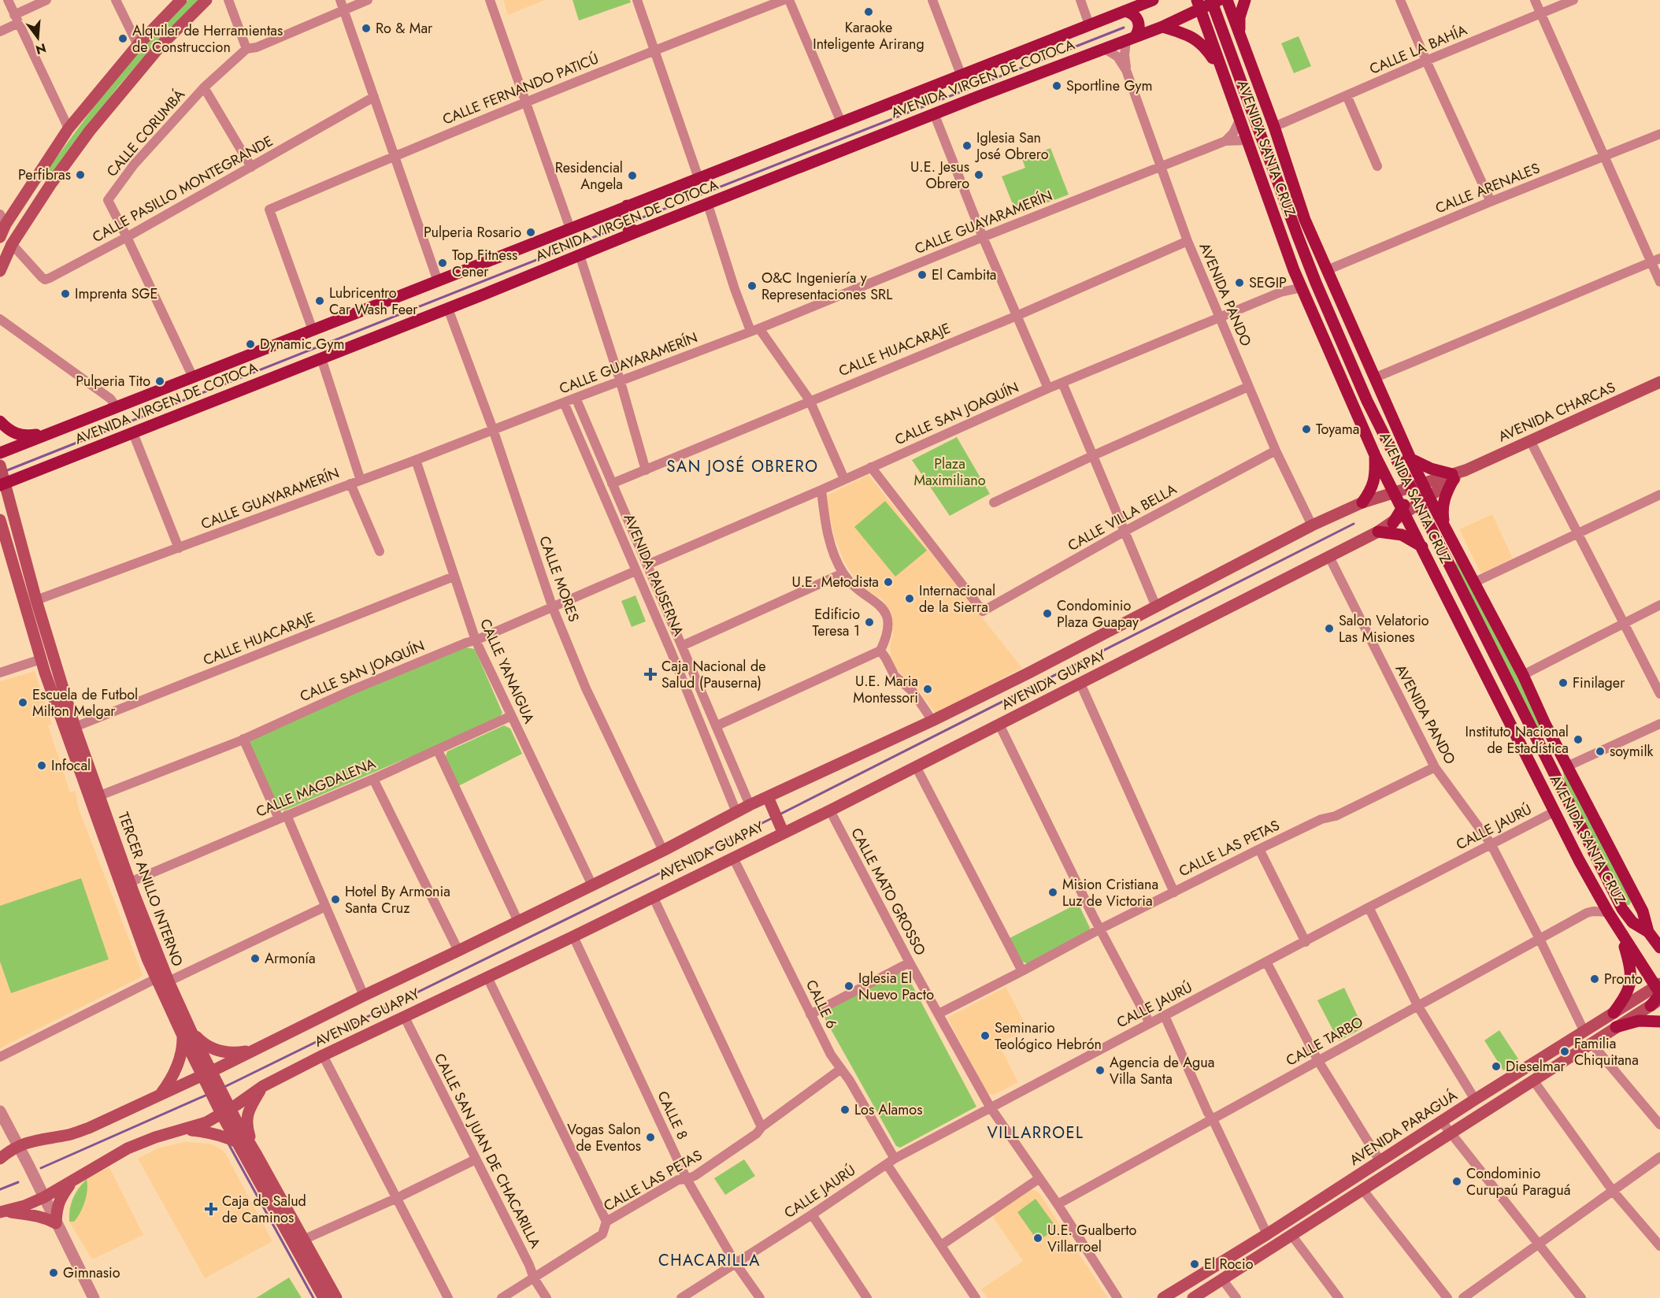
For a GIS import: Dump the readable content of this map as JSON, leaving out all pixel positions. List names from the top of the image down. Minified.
{"streets":{"main road":["AVENIDA VIRGEN DE COTOCA","AVENIDA SANTA CRUZ","AVENIDA CHARCAS","AVENIDA GUAPAY","TERCER ANILLO INTERNO","AVENIDA PARAGUÁ"],"street":["CALLE LA BAHÍA","CALLE FERNANDO PATICÚ","CALLE CORUMBÁ","CALLE ARENALES","CALLE PASILLO MONTEGRANDE","CALLE GUAYARAMERÍN","AVENIDA PANDO","CALLE HUACARAJE","CALLE SAN JOAQUÍN","CALLE VILLA BELLA","AVENIDA PAUSERNA","CALLE MORES","CALLE YANAIGUA","CALLE MAGDALENA","CALLE JAURÚ","CALLE LAS PETAS","CALLE MATO GROSSO","CALLE 6","CALLE TARBO","CALLE 8","CALLE SAN JUAN DE CHACARILLA"]},"crossings":[["CALLE LA BAHÍA","AVENIDA SANTA CRUZ"],["AVENIDA VIRGEN DE COTOCA","CALLE FERNANDO PATICÚ"],["AVENIDA VIRGEN DE COTOCA","CALLE CORUMBÁ"],["AVENIDA VIRGEN DE COTOCA","AVENIDA SANTA CRUZ"],["AVENIDA VIRGEN DE COTOCA","AVENIDA PANDO"],["AVENIDA VIRGEN DE COTOCA","CALLE MORES"],["AVENIDA VIRGEN DE COTOCA","TERCER ANILLO INTERNO"],["CALLE CORUMBÁ","CALLE PASILLO MONTEGRANDE"],["AVENIDA SANTA CRUZ","CALLE ARENALES"],["AVENIDA SANTA CRUZ","CALLE GUAYARAMERÍN"],["AVENIDA SANTA CRUZ","AVENIDA CHARCAS"],["AVENIDA SANTA CRUZ","CALLE SAN JOAQUÍN"],["AVENIDA SANTA CRUZ","AVENIDA GUAPAY"],["AVENIDA SANTA CRUZ","CALLE JAURÚ"],["AVENIDA SANTA CRUZ","CALLE TARBO"],["AVENIDA SANTA CRUZ","AVENIDA PARAGUÁ"],["CALLE GUAYARAMERÍN","AVENIDA PANDO"],["CALLE GUAYARAMERÍN","AVENIDA PAUSERNA"],["CALLE GUAYARAMERÍN","CALLE MORES"],["CALLE GUAYARAMERÍN","CALLE YANAIGUA"],["CALLE GUAYARAMERÍN","TERCER ANILLO INTERNO"],["AVENIDA PANDO","CALLE HUACARAJE"],["AVENIDA PANDO","CALLE SAN JOAQUÍN"],["AVENIDA PANDO","CALLE VILLA BELLA"],["AVENIDA PANDO","AVENIDA GUAPAY"],["AVENIDA PANDO","CALLE JAURÚ"],["AVENIDA PANDO","CALLE LAS PETAS"],["AVENIDA PANDO","CALLE TARBO"],["AVENIDA PANDO","AVENIDA PARAGUÁ"],["CALLE HUACARAJE","AVENIDA PAUSERNA"],["CALLE HUACARAJE","CALLE YANAIGUA"],["CALLE HUACARAJE","TERCER ANILLO INTERNO"],["AVENIDA CHARCAS","AVENIDA GUAPAY"],["CALLE SAN JOAQUÍN","CALLE VILLA BELLA"],["CALLE SAN JOAQUÍN","AVENIDA PAUSERNA"],["CALLE SAN JOAQUÍN","CALLE MORES"],["CALLE SAN JOAQUÍN","CALLE YANAIGUA"],["CALLE SAN JOAQUÍN","TERCER ANILLO INTERNO"],["AVENIDA PAUSERNA","AVENIDA GUAPAY"],["CALLE MORES","AVENIDA GUAPAY"],["CALLE YANAIGUA","AVENIDA GUAPAY"],["CALLE YANAIGUA","CALLE MAGDALENA"],["AVENIDA GUAPAY","TERCER ANILLO INTERNO"],["AVENIDA GUAPAY","CALLE MATO GROSSO"],["AVENIDA GUAPAY","CALLE 6"],["AVENIDA GUAPAY","CALLE 8"],["AVENIDA GUAPAY","CALLE SAN JUAN DE CHACARILLA"],["CALLE MAGDALENA","TERCER ANILLO INTERNO"],["CALLE JAURÚ","CALLE MATO GROSSO"],["CALLE JAURÚ","CALLE 6"],["CALLE JAURÚ","CALLE 8"],["CALLE LAS PETAS","CALLE MATO GROSSO"],["CALLE LAS PETAS","CALLE 6"],["CALLE LAS PETAS","CALLE 8"],["CALLE LAS PETAS","CALLE SAN JUAN DE CHACARILLA"],["CALLE MATO GROSSO","CALLE TARBO"]],"districts":["SAN JOSÉ OBRERO","VILLARROEL","CHACARILLA"],"parks":["Plaza Maximiliano"],"places":{"other":["Karaoke Inteligente Arirang","Ro & Mar","Alquiler de Herramientas de Construccion","Sportline Gym","Iglesia San José Obrero","Perfibras","U.E. Jesus Obrero","Residencial Angela","Pulperia Rosario","Top Fitness Cener","El Cambita","SEGIP","O&C Ingeniería y Representaciones SRL","Imprenta SGE","Lubricentro Car Wash Feer","Dynamic Gym","Pulperia Tito","Toyama","U.E. Metodista","Internacional de la Sierra","Condominio Plaza Guapay","Edificio Teresa 1","Salon Velatorio Las Misiones","Finilager","U.E. Maria Montessori","Escuela de Futbol Milton Melgar","Instituto Nacional de Estadística","soymilk","Infocal","Mision Cristiana Luz de Victoria","Hotel By Armonia Santa Cruz","Armonía","Pronto","Iglesia El Nuevo Pacto","Seminario Teológico Hebrón","Familia Chiquitana","Dieselmar","Agencia de Agua Villa Santa","Los Alamos","Vogas Salon de Eventos","Condominio Curupaú Paraguá","U.E. Gualberto Villarroel","El Rocio","Gimnasio"],"health":["Caja Nacional de Salud (Pauserna)","Caja de Salud de Caminos"]},"north":"bottom"}
